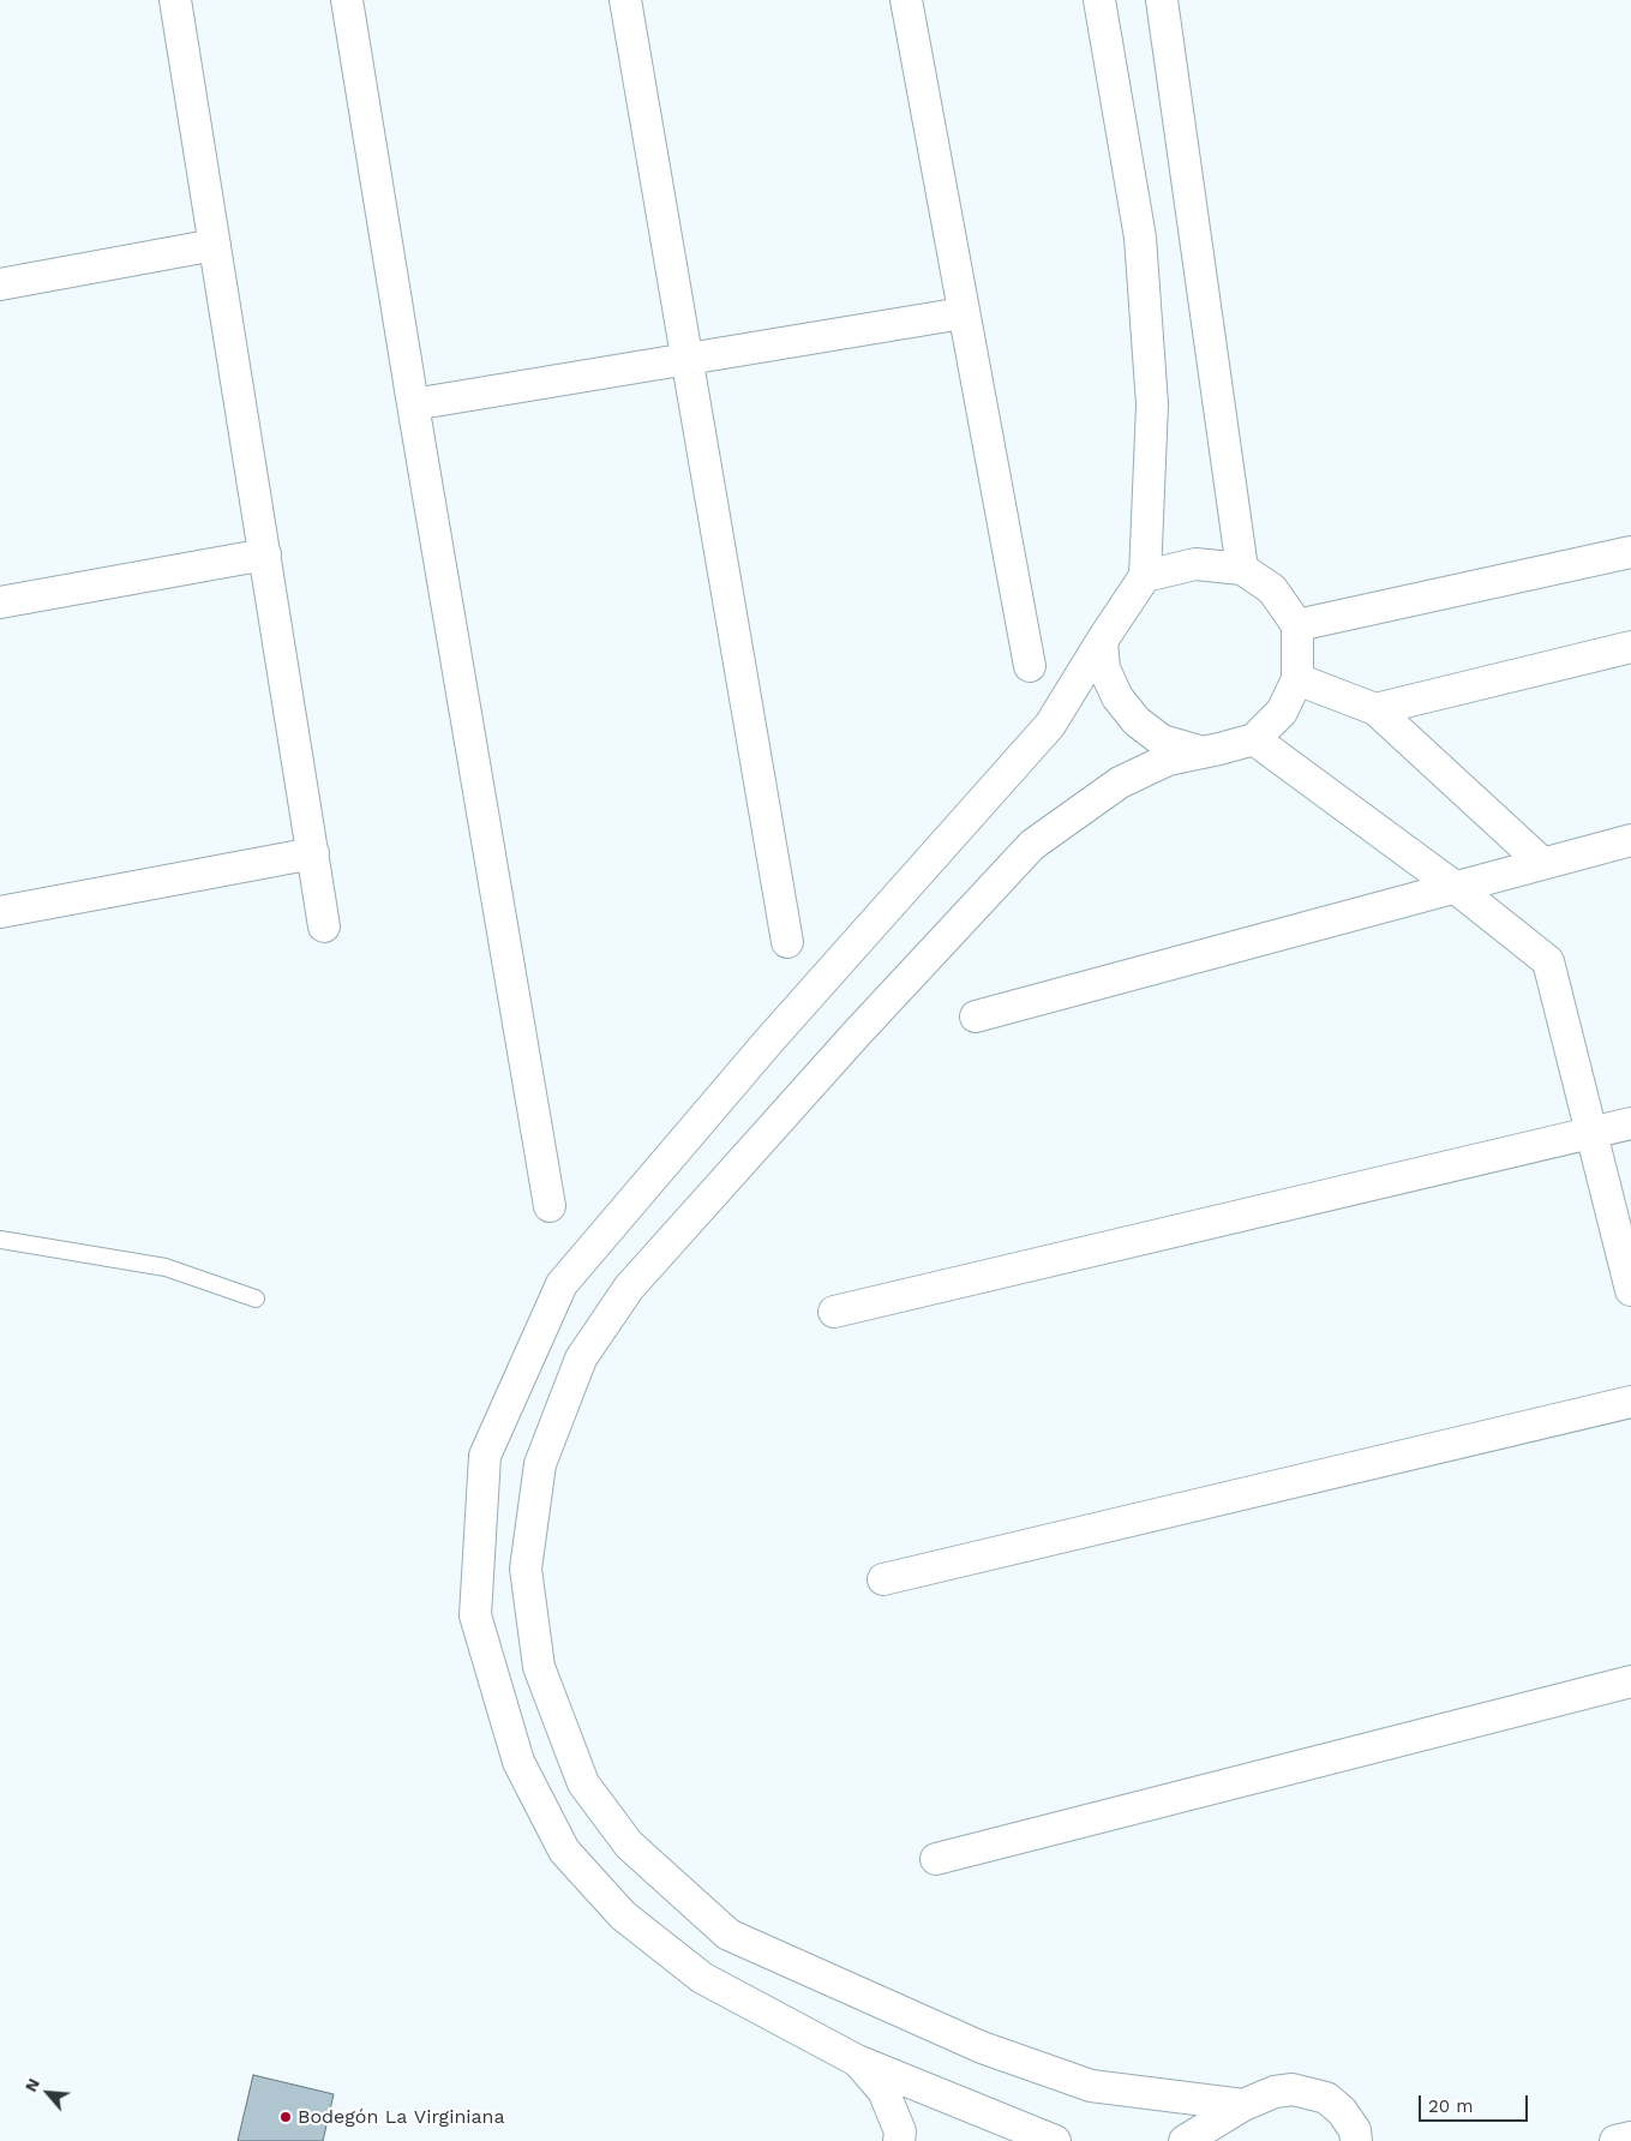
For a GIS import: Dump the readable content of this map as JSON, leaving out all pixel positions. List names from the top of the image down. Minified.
{"places":["Bodegón La Virginiana"],"scale_bar":"20 m","north":"top left"}
